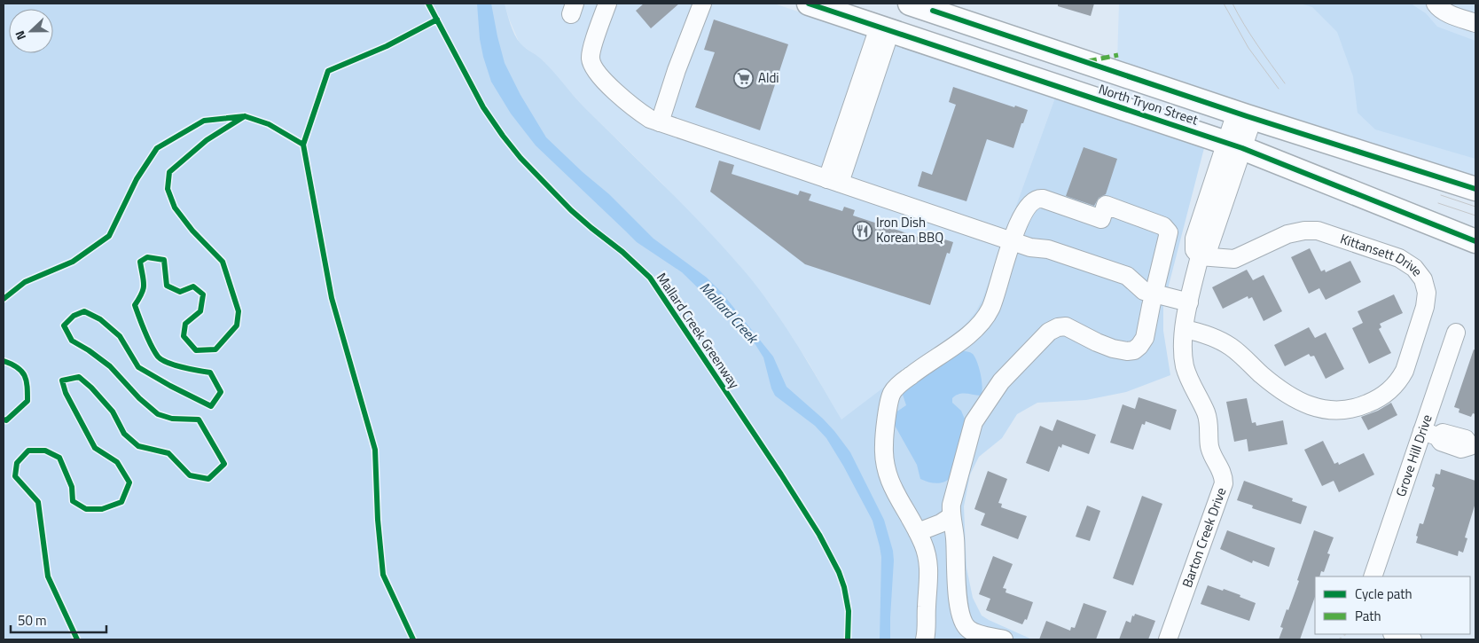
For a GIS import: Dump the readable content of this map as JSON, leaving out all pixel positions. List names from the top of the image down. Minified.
{"streets":{"main road":["North Tryon Street"],"street":["Kittansett Drive","Grove Hill Drive","Barton Creek Drive"],"cycle path":["Mallard Creek Greenway"]},"crossings":[["North Tryon Street","Barton Creek Drive"],["Kittansett Drive","Barton Creek Drive"]],"water":["Mallard Creek"],"places":{"supermarket":["Aldi"],"restaurant":["Iron Dish Korean BBQ"]},"legend":["Cycle path","Path"],"scale_bar":"50 m","north":"left"}
